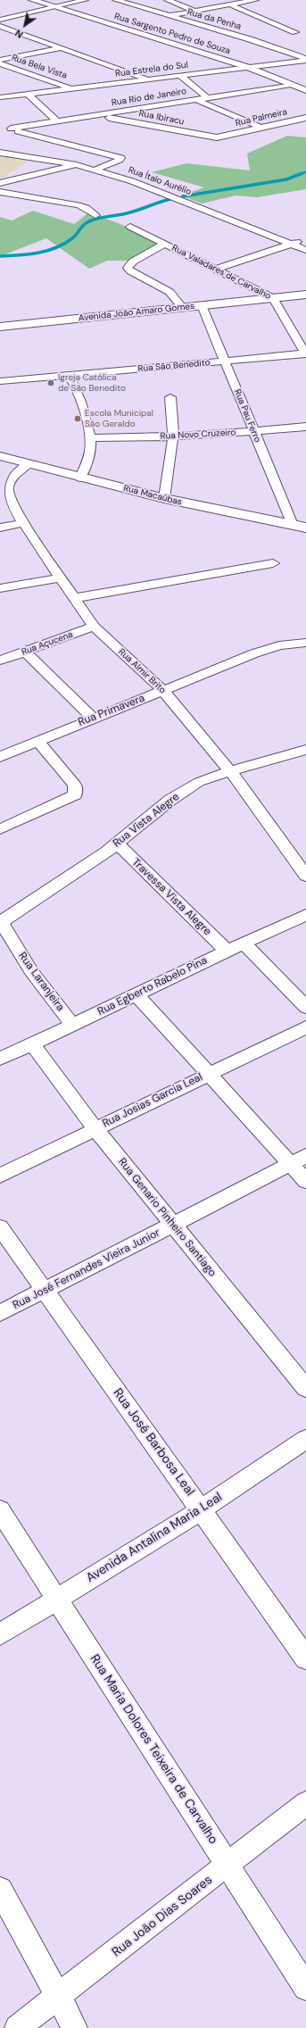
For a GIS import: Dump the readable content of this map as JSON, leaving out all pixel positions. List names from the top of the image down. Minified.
{"streets":{"street":["Rua da Penha","Rua Sargento Pedro de Souza","Rua Bela Vista","Rua Estrela do Sul","Rua Rio de Janeiro","Rua Ibiracu","Rua Palmeira","Rua Ítalo Aurélio","Rua Valadares de Carvalho","Avenida João Amaro Gomes","Rua São Benedito","Rua Pau Ferro","Rua Novo Cruzeiro","Rua Macaúbas","Rua Açucena","Rua Almir Brito","Rua Primavera","Rua Vista Alegre","Travessa Vista Alegre","Rua Laranjeira","Rua Egberto Rabelo Pina","Rua Josias Garcia Leal","Rua Genario Pinheiro Santiago","Rua José Fernandes Vieira Junior","Rua José Barbosa Leal","Avenida Antalina Maria Leal","Rua Maria Dolores Teixeira de Carvalho","Rua João Dias Soares"]},"crossings":[["Rua da Penha","Rua Estrela do Sul"],["Rua Sargento Pedro de Souza","Rua Estrela do Sul"],["Rua Sargento Pedro de Souza","Rua Rio de Janeiro"],["Rua Bela Vista","Rua Estrela do Sul"],["Rua Rio de Janeiro","Rua Ibiracu"],["Rua Ibiracu","Rua Palmeira"],["Rua Valadares de Carvalho","Avenida João Amaro Gomes"],["Rua Valadares de Carvalho","Rua São Benedito"],["Avenida João Amaro Gomes","Rua Pau Ferro"],["Rua São Benedito","Rua Pau Ferro"],["Rua Pau Ferro","Rua Novo Cruzeiro"],["Rua Pau Ferro","Rua Macaúbas"],["Rua Macaúbas","Rua Almir Brito"],["Rua Açucena","Rua Almir Brito"],["Rua Almir Brito","Rua Primavera"],["Rua Almir Brito","Rua Vista Alegre"],["Rua Vista Alegre","Travessa Vista Alegre"],["Rua Vista Alegre","Rua Laranjeira"],["Travessa Vista Alegre","Rua Egberto Rabelo Pina"],["Rua Laranjeira","Rua Egberto Rabelo Pina"],["Rua Egberto Rabelo Pina","Rua Genario Pinheiro Santiago"],["Rua Josias Garcia Leal","Rua Genario Pinheiro Santiago"],["Rua Genario Pinheiro Santiago","Rua José Fernandes Vieira Junior"],["Rua José Fernandes Vieira Junior","Rua José Barbosa Leal"],["Rua José Barbosa Leal","Avenida Antalina Maria Leal"],["Avenida Antalina Maria Leal","Rua Maria Dolores Teixeira de Carvalho"],["Rua Maria Dolores Teixeira de Carvalho","Rua João Dias Soares"]],"places":["Igreja Católica de São Benedito","Escola Municipal São Geraldo"],"north":"bottom left"}
